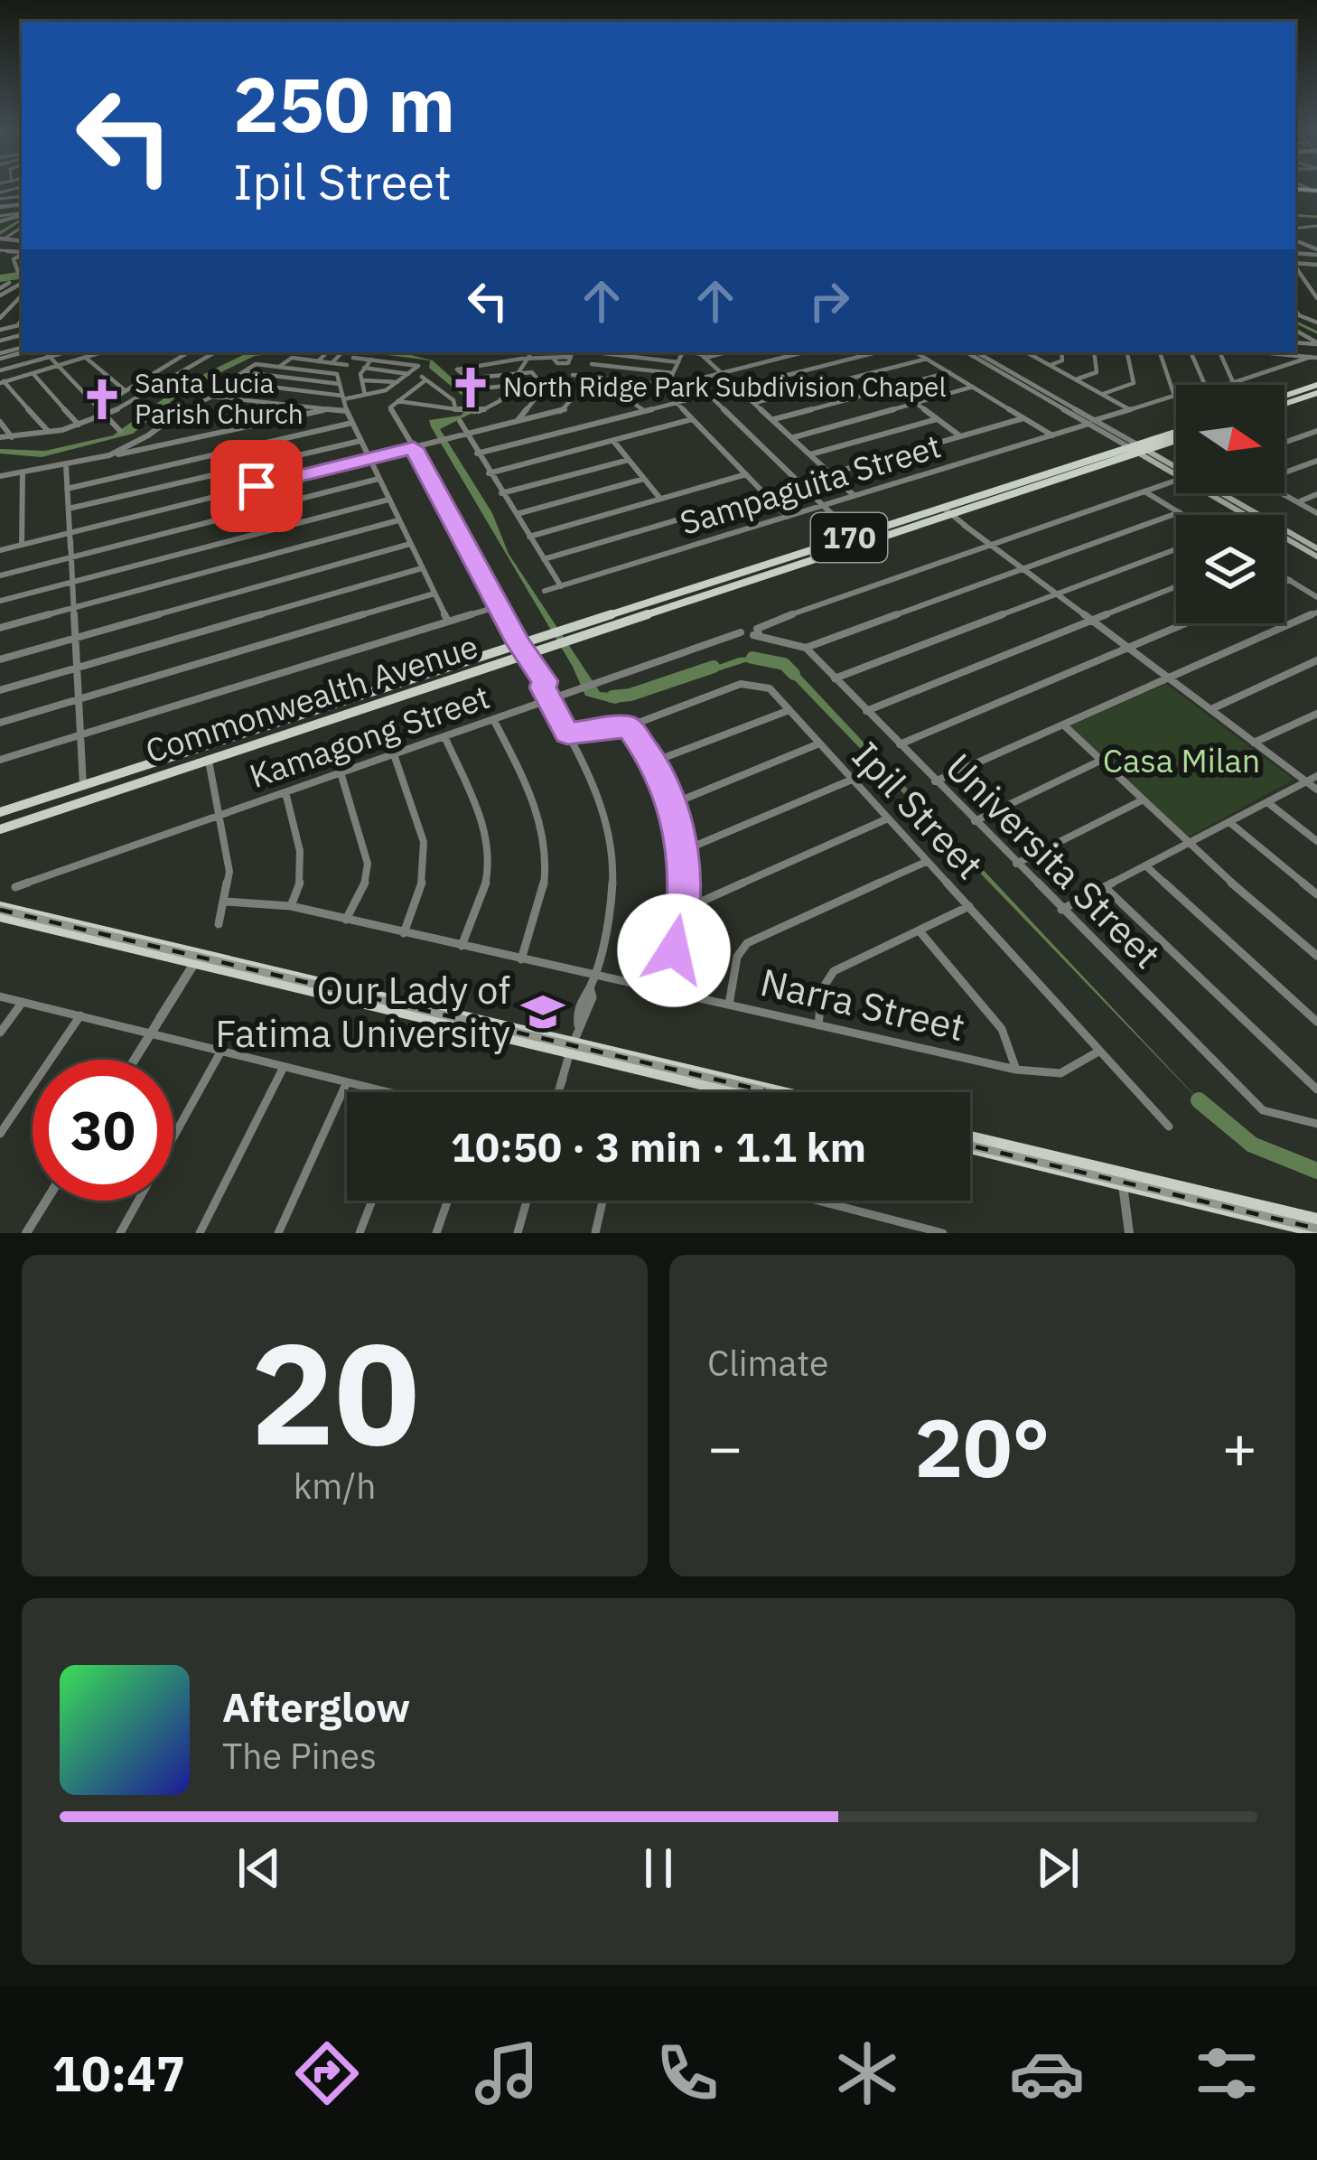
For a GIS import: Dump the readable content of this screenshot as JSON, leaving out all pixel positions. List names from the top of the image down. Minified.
{"streets":{"main road":["170","Commonwealth Avenue"],"street":["Sampaguita Street","Kamagong Street","Ipil Street","Universita Street","Narra Street"]},"crossings":[["Ipil Street","Narra Street"]],"parks":["Casa Milan"],"places":{"church":["North Ridge Park Subdivision Chapel","Santa Lucia Parish Church"],"school or university":["Our Lady of Fatima University"]},"north":"right","page":{"turn":["250 m","Ipil Street"],"limit":"30","trip":"10:50 · 3 min · 1.1 km","tile":[["20","km/h"],"Climate"],"heat":["−","20°","+"],"song":["Afterglow","The Pines"],"tabs":"10:47"}}
